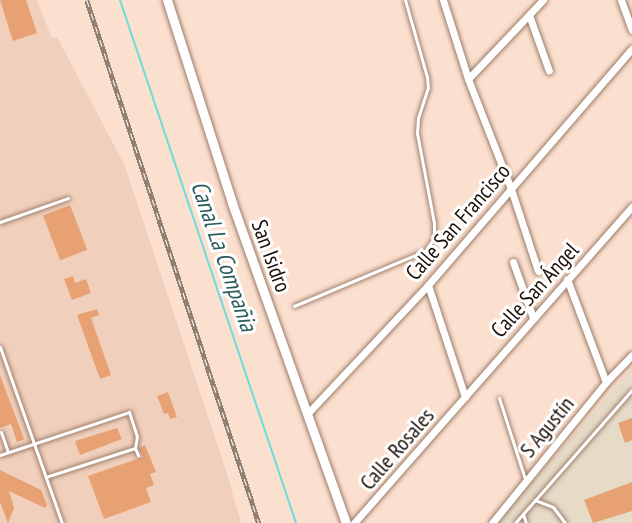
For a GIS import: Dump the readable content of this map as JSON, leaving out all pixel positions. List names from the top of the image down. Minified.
{"streets":{"main road":["San Isidro"],"street":["Calle San Francisco","Calle San Ángel","S Agustín","Calle Rosales"]},"crossings":[["Calle San Francisco","San Isidro"],["Calle San Ángel","Calle Rosales"]],"water":["Canal La Compañia"]}
